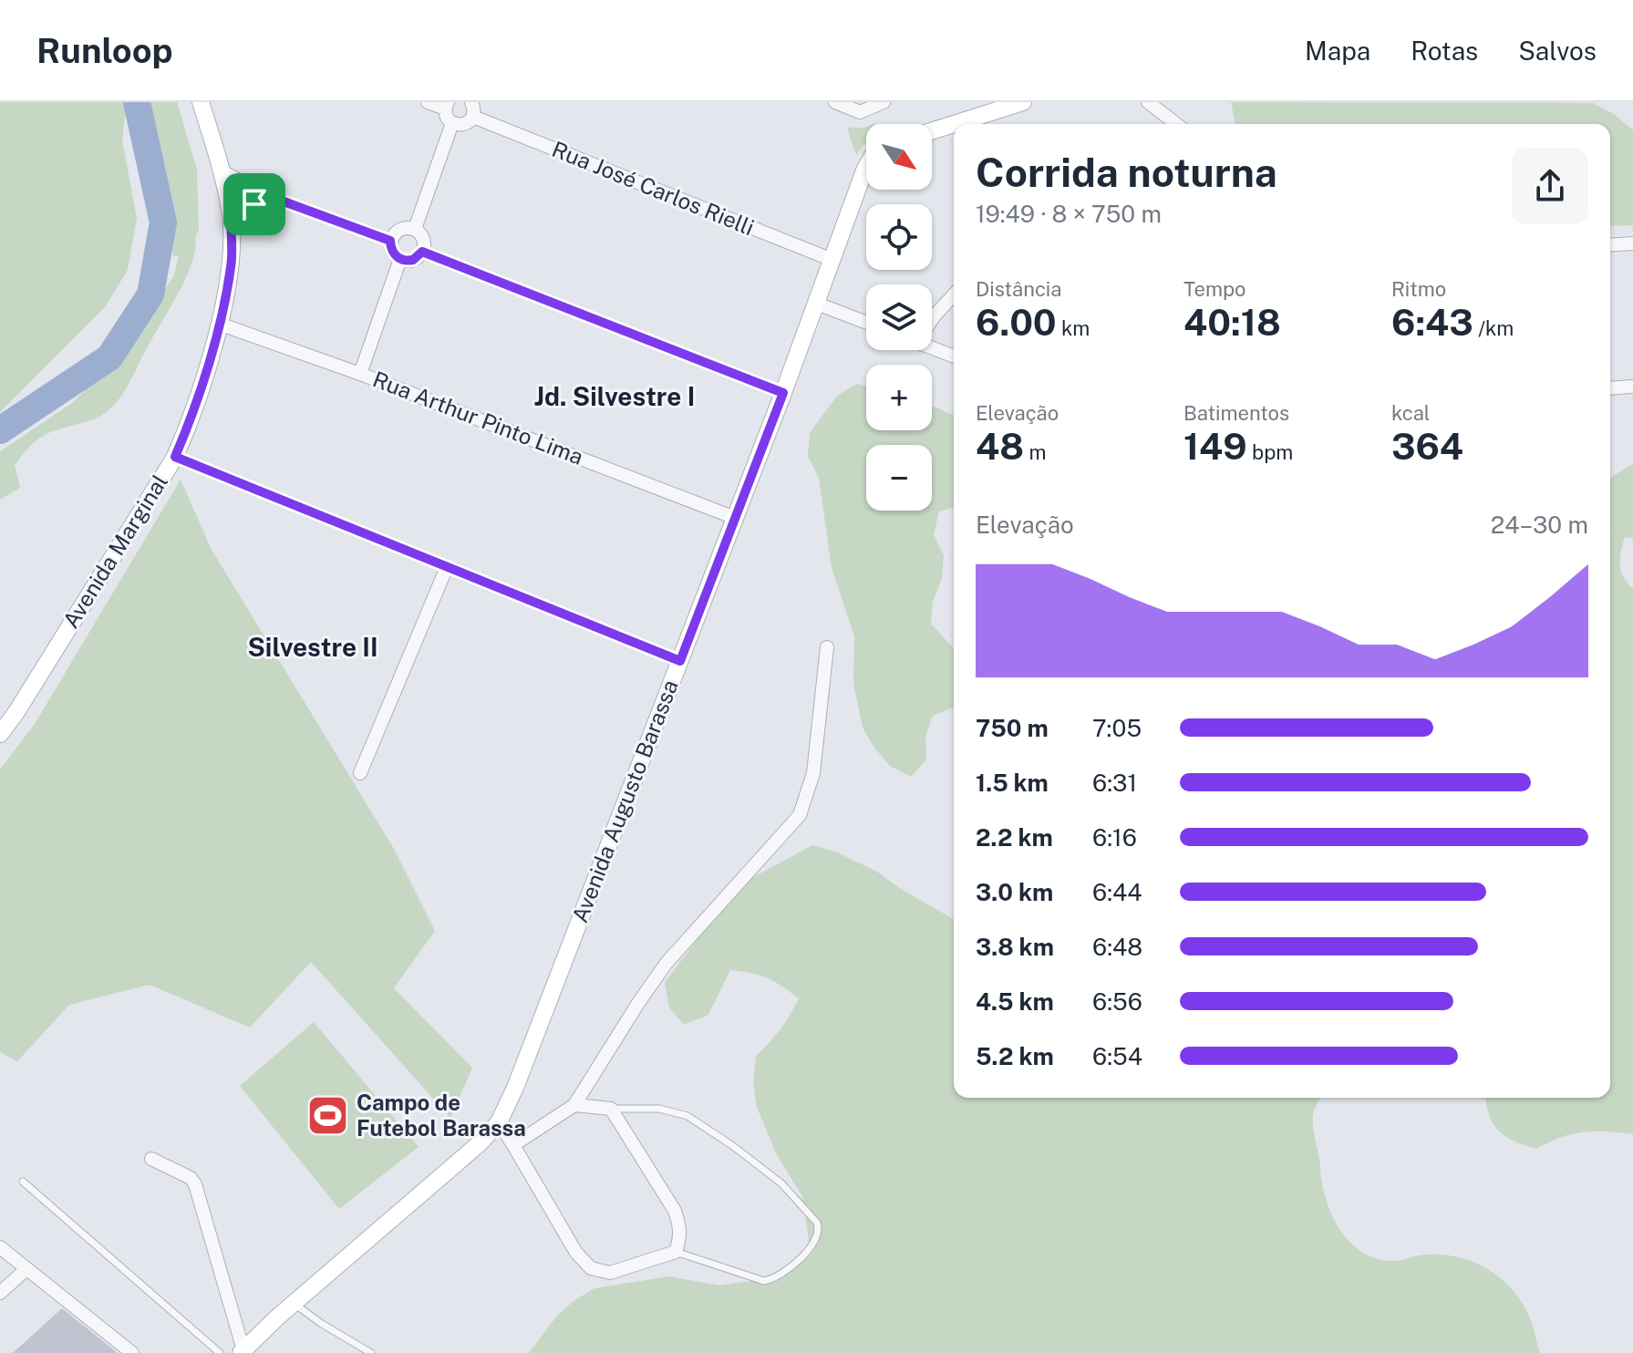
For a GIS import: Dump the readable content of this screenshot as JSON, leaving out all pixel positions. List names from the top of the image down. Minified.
{"streets":{"street":["Rua José Carlos Rielli","Rua Arthur Pinto Lima","Avenida Marginal","Avenida Augusto Barassa"]},"crossings":[["Rua José Carlos Rielli","Avenida Augusto Barassa"],["Rua Arthur Pinto Lima","Avenida Marginal"],["Rua Arthur Pinto Lima","Avenida Augusto Barassa"]],"districts":["Jd. Silvestre I","Silvestre II"],"places":{"sports":["Campo de Futebol Barassa"]},"north":"bottom right","page":{"header":"Runloop","nav":["Mapa","Rotas","Salvos"],"map_buttons":["+","−"],"heading":["Corrida noturna","19:49 · 8 × 750 m"],"stats":[["Distância","6.00 km"],["Tempo","40:18"],["Ritmo","6:43 /km"],["Elevação","48 m"],["Batimentos","149 bpm"],["kcal","364"]],"chart":["Elevação","24–30 m"],"list":[{"name":"750 m","note":"7:05"},{"name":"1.5 km","note":"6:31"},{"name":"2.2 km","note":"6:16"},{"name":"3.0 km","note":"6:44"},{"name":"3.8 km","note":"6:48"},{"name":"4.5 km","note":"6:56"},{"name":"5.2 km","note":"6:54"}]}}
